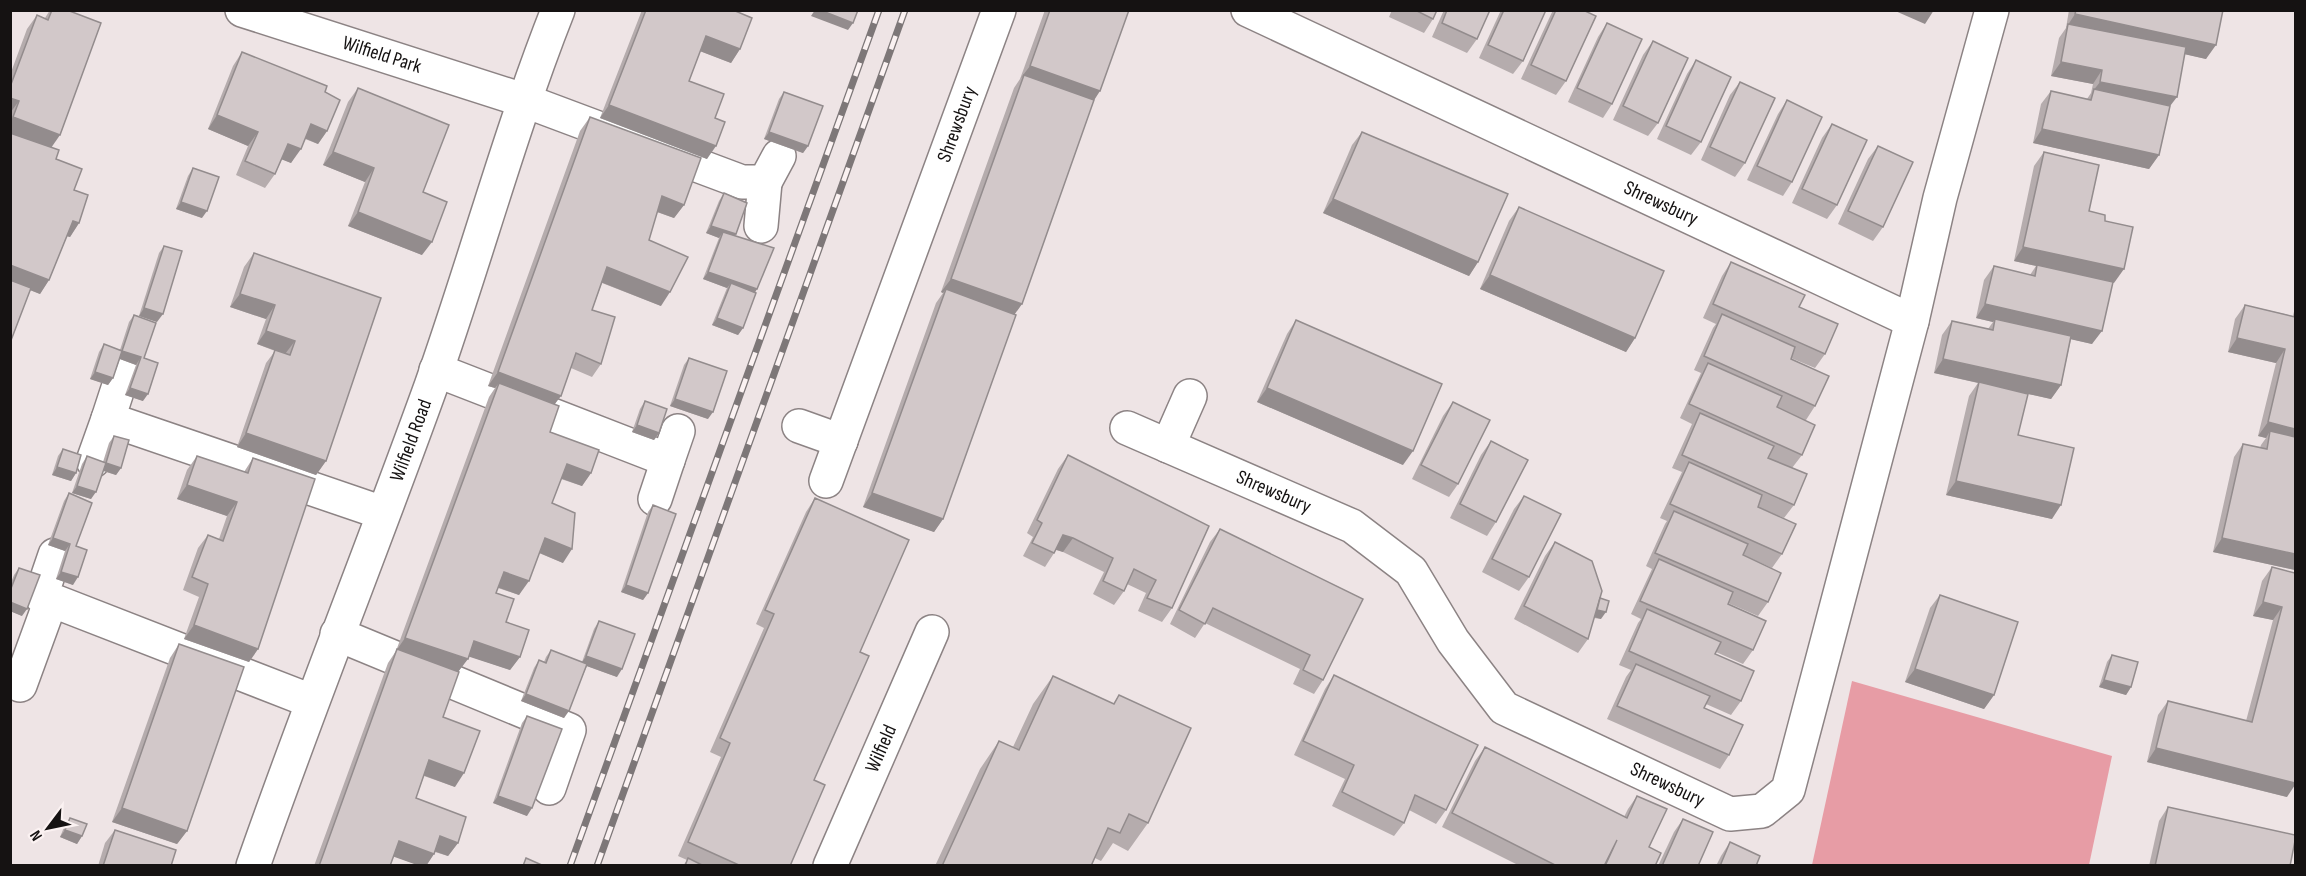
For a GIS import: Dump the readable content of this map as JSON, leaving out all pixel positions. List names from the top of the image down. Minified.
{"streets":{"street":["Wilfield Park","Shrewsbury","Wilfield Road","Wilfield"]},"crossings":[["Wilfield Park","Wilfield Road"]],"north":"bottom left"}
